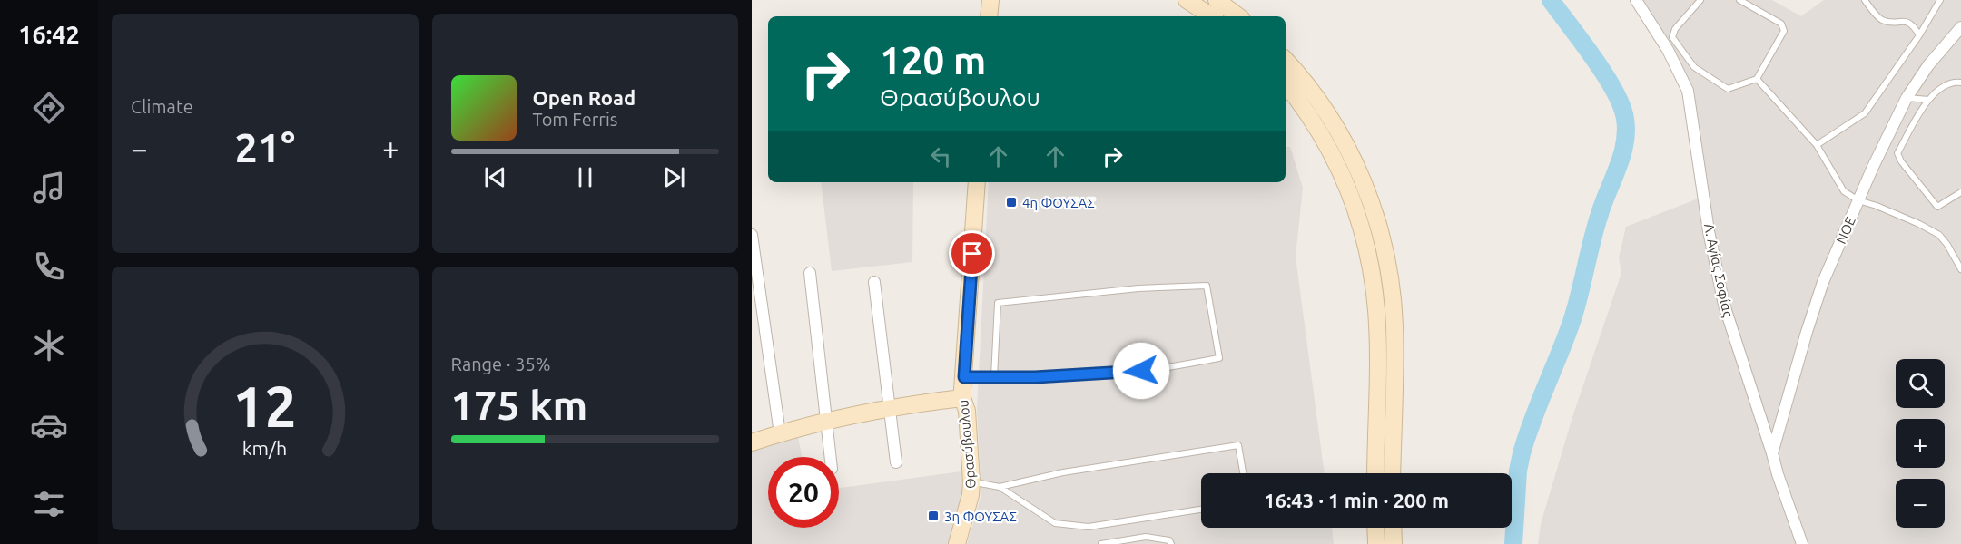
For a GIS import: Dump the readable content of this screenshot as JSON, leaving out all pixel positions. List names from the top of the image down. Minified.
{"streets":{"street":["NOE","Λ. Αγίας Σοφίας","Θρασύβουλου"]},"crossings":[["NOE","Λ. Αγίας Σοφίας"]],"places":{"transit":["4η ΦΟΥΣΑΣ","3η ΦΟΥΣΑΣ"]},"page":{"tabs":"16:42","tile":["Climate",["Range · 35%","175 km"]],"turn":["120 m","Θρασύβουλου"],"song":["Open Road","Tom Ferris"],"heat":["−","21°","+"],"map_buttons":["+","−"],"limit":"20","trip":"16:43 · 1 min · 200 m","gauge":["12","km/h"]}}
